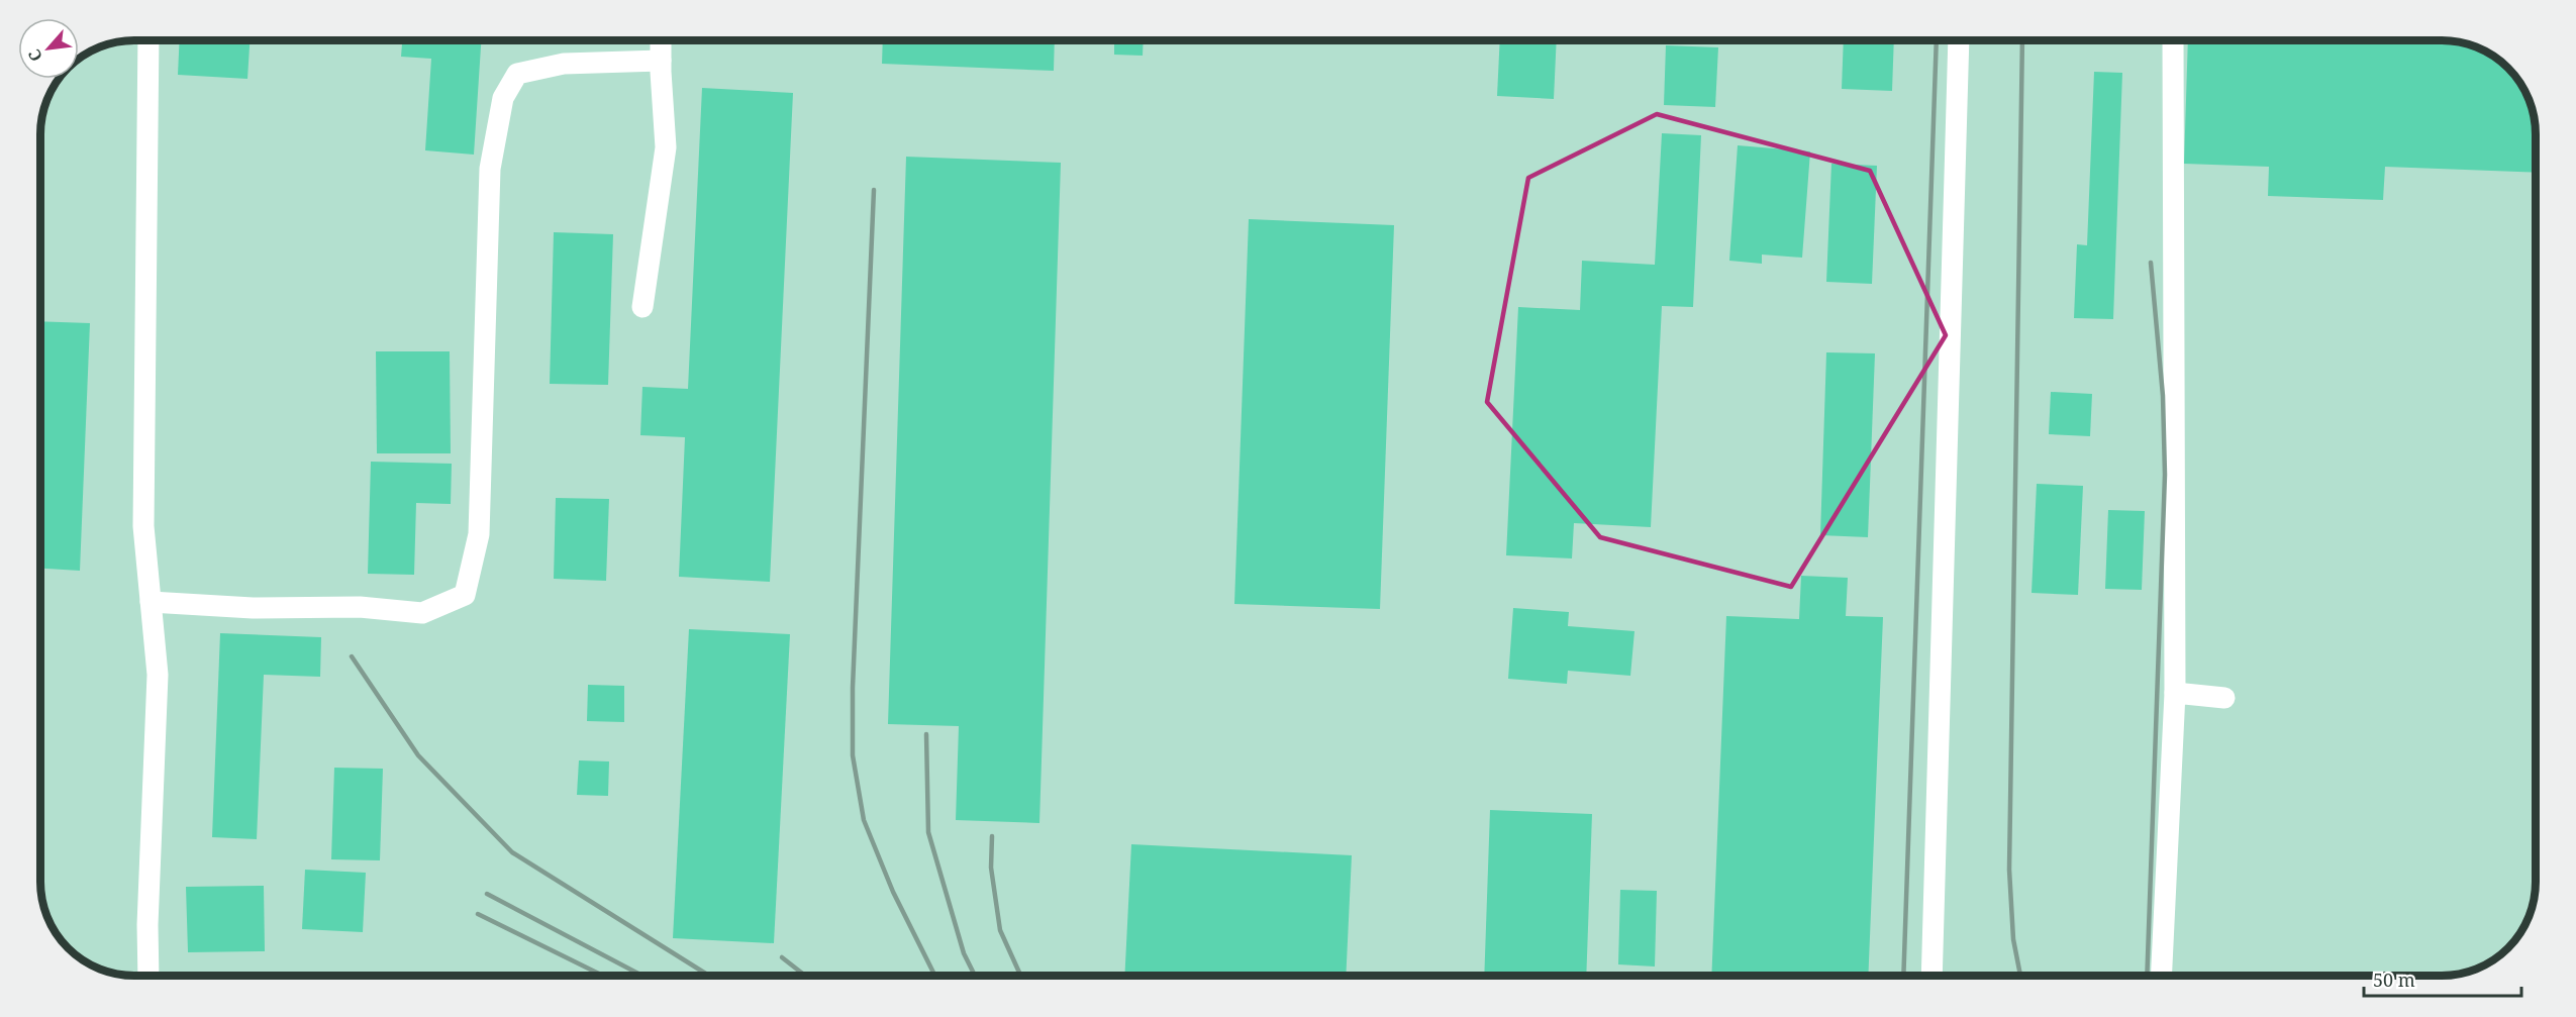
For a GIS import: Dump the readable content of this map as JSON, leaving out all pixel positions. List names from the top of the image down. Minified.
{"scale_bar":"50 m","north":"bottom left"}
